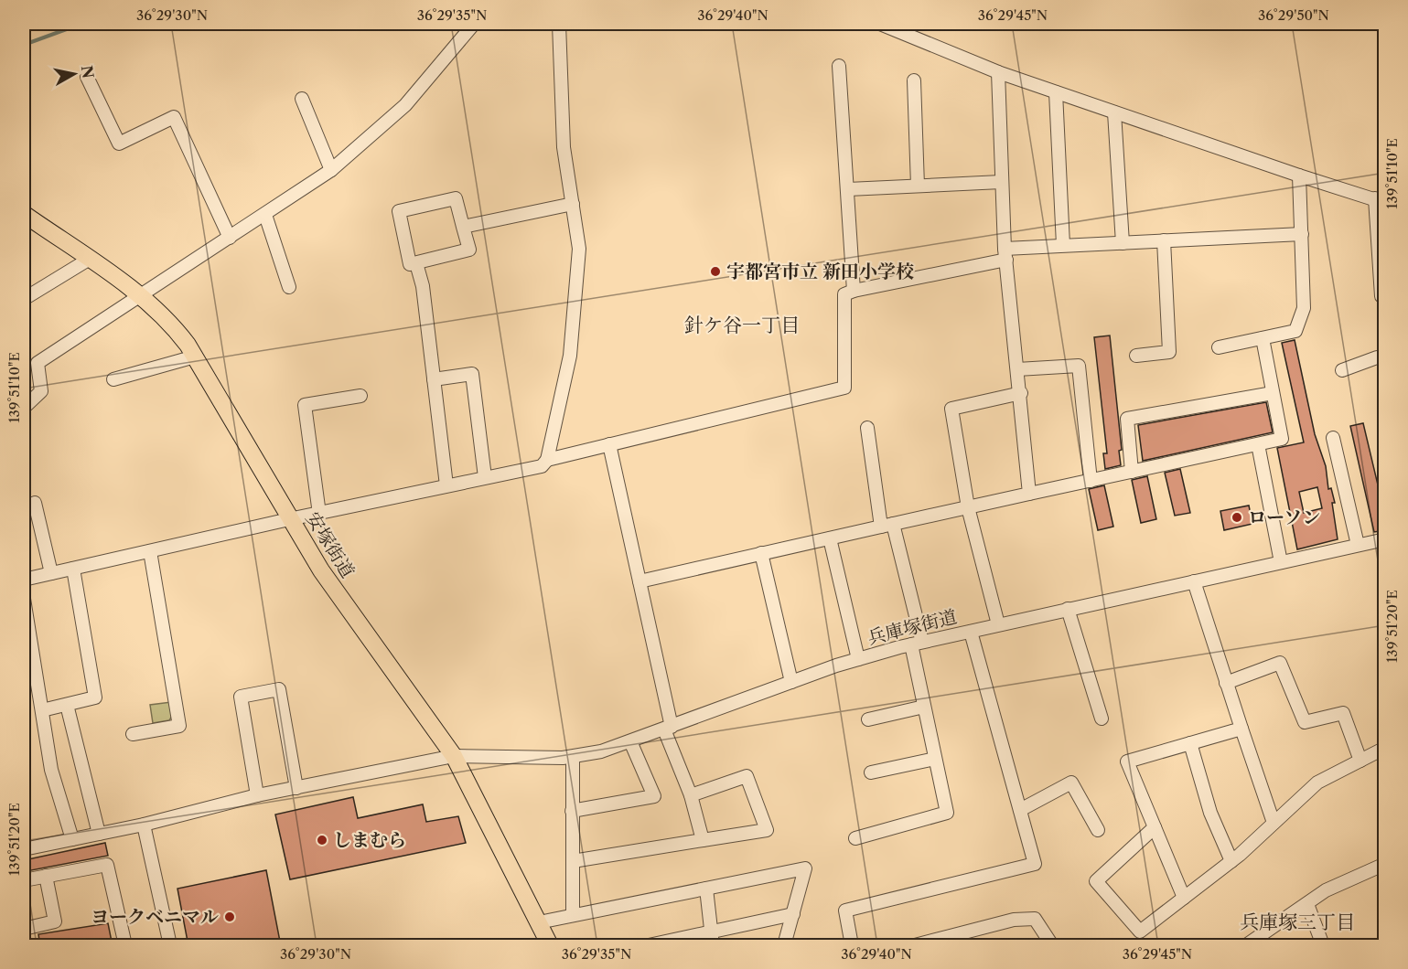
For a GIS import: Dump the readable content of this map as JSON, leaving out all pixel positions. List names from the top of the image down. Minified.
{"streets":{"main road":["安塚街道"],"street":["兵庫塚街道"]},"crossings":[["安塚街道","兵庫塚街道"]],"districts":["針ケ谷一丁目","兵庫塚三丁目"],"places":["宇都宮市立 新田小学校","ローソン","しまむら","ヨークベニマル"],"north":"right","coordinates":["36°29'30\"N","36°29'35\"N","36°29'40\"N","36°29'45\"N","36°29'50\"N","139°51'10\"E","139°51'20\"E"]}
